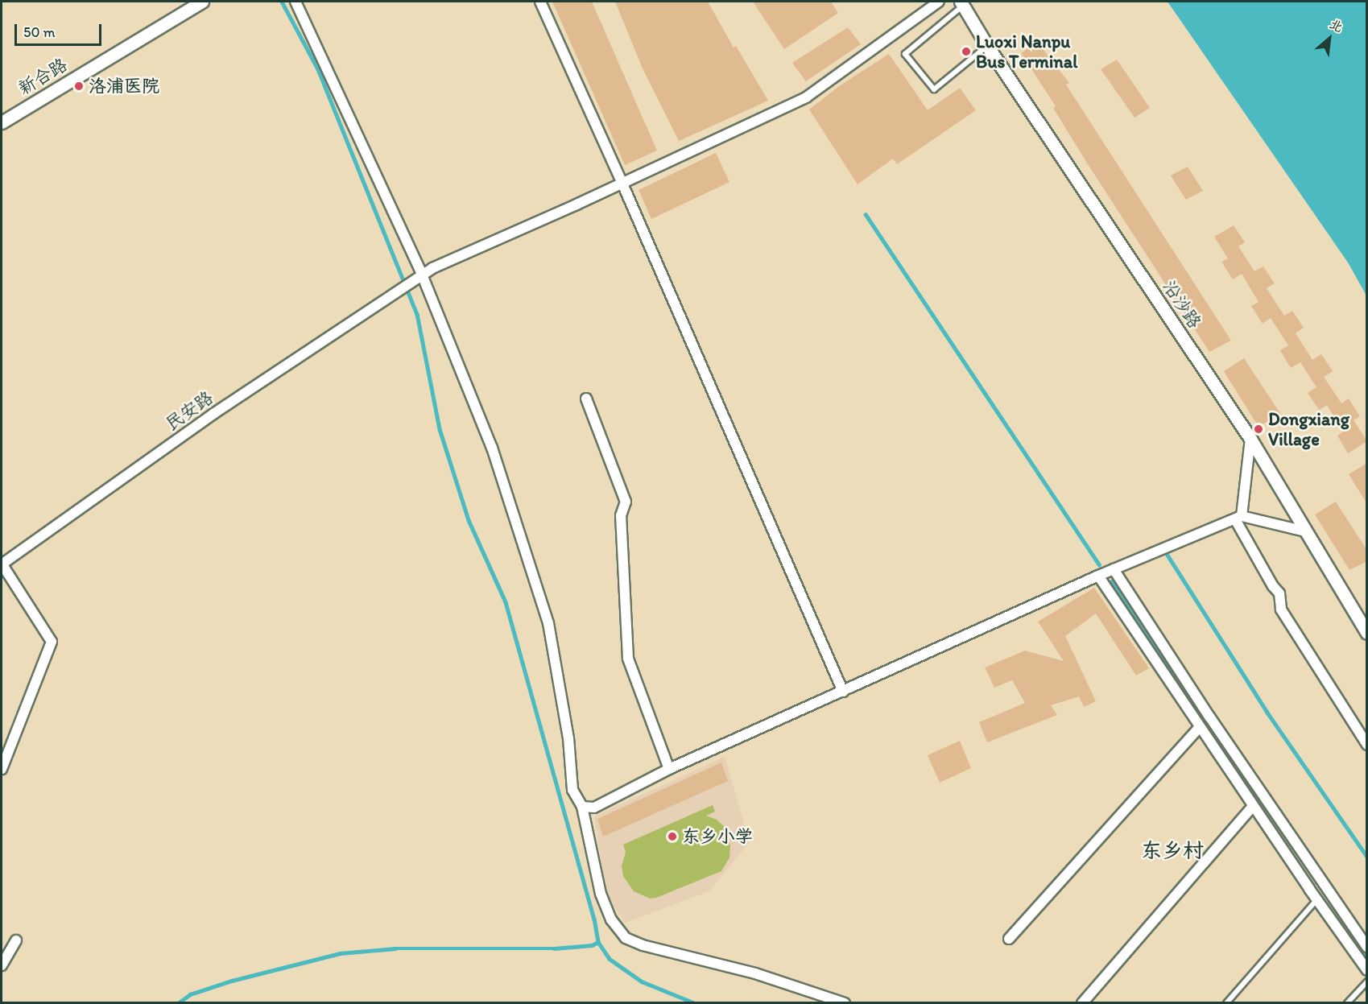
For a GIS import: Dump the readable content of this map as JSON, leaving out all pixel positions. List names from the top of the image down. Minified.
{"streets":{"street":["新合路","沿沙路","民安路"]},"districts":["东乡村"],"places":["Luoxi Nanpu Bus Terminal","洛浦医院","Dongxiang Village","东乡小学"],"scale_bar":"50 m","north":"top right"}
